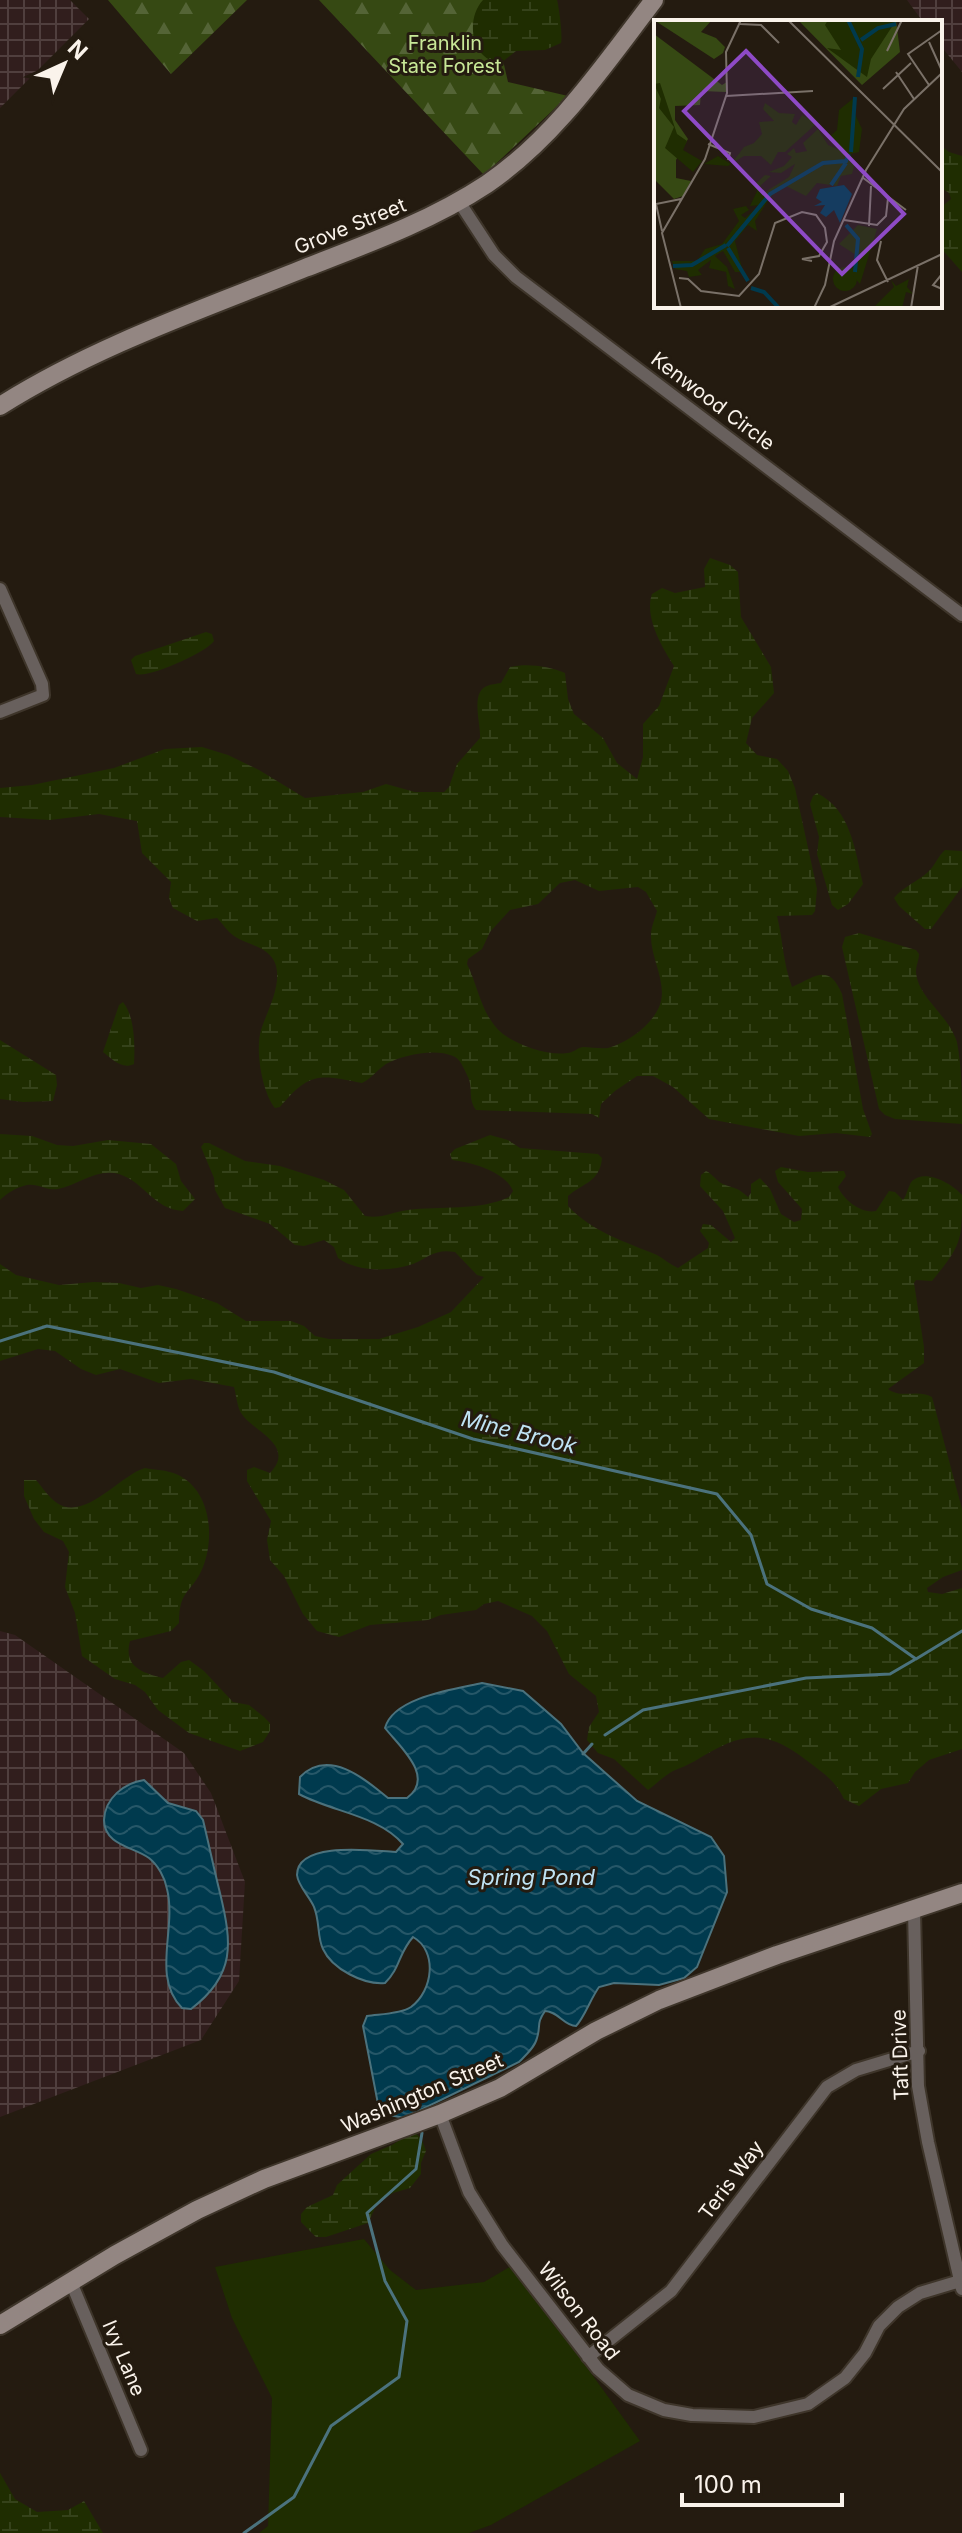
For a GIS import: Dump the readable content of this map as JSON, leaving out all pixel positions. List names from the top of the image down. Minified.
{"streets":{"main road":["Grove Street","Washington Street"],"street":["Kenwood Circle","Taft Drive","Teris Way","Wilson Road","Ivy Lane"]},"crossings":[["Grove Street","Kenwood Circle"],["Taft Drive","Washington Street"],["Taft Drive","Teris Way"],["Taft Drive","Wilson Road"],["Washington Street","Wilson Road"],["Washington Street","Ivy Lane"],["Teris Way","Wilson Road"]],"water":["Mine Brook","Spring Pond"],"parks":["Franklin State Forest"],"scale_bar":"100 m","north":"top right"}
